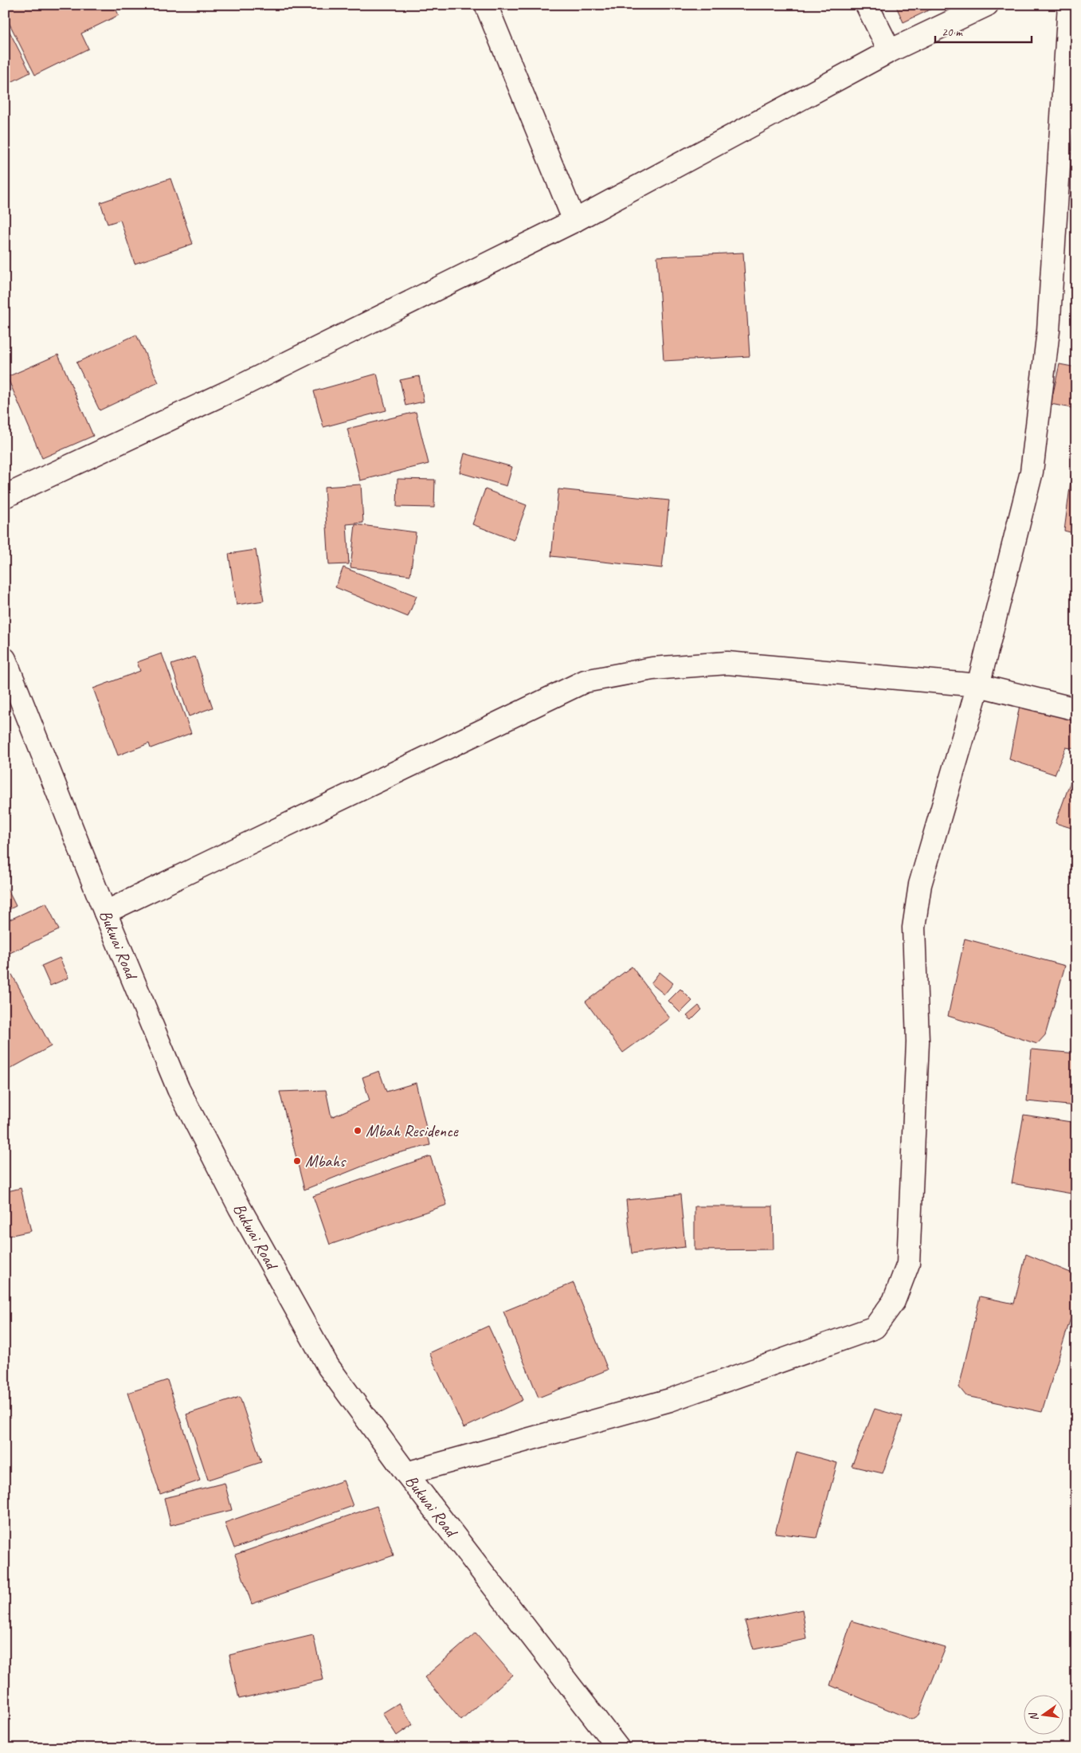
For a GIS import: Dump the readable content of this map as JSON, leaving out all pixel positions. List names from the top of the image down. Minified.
{"streets":{"street":["Bukwai Road"]},"places":["Mbah Residence","Mbahs"],"scale_bar":"20 m","north":"left"}
